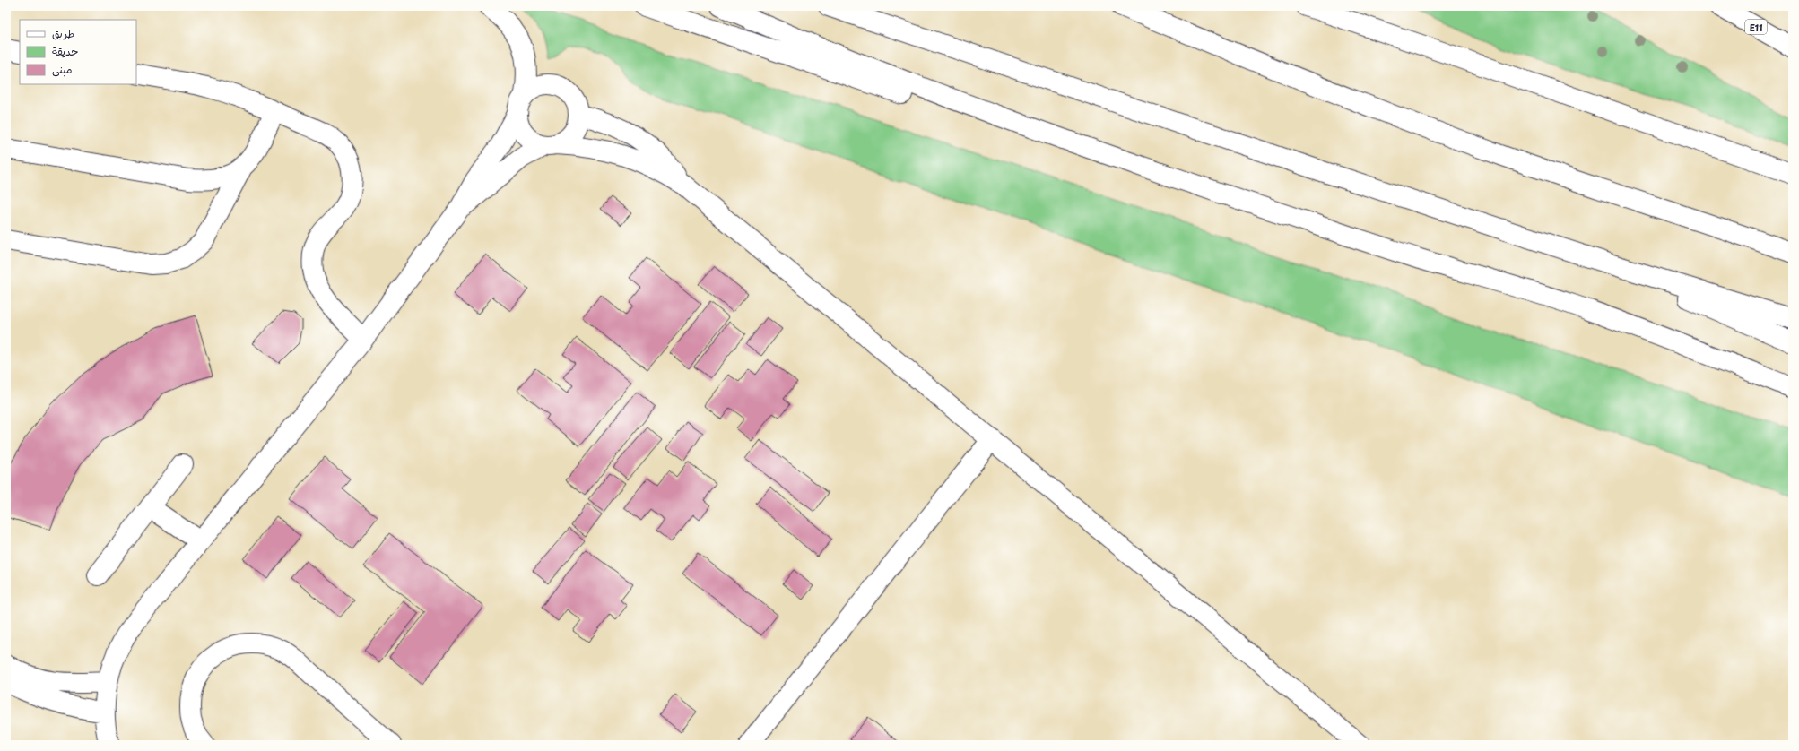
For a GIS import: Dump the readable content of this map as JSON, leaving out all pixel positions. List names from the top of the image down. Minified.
{"streets":{"main road":["E11"]},"legend":["طريق","حديقة","مبنى"]}
